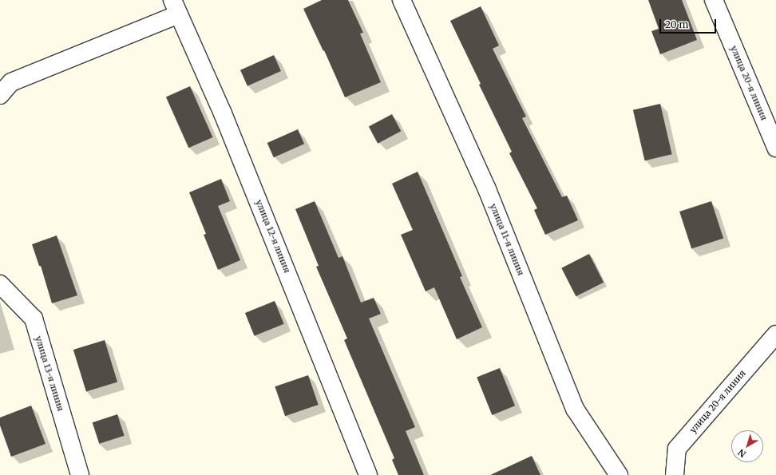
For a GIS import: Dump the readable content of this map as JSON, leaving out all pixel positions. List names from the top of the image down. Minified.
{"streets":{"street":["улица 20-я линия","улица 12-я линия","улица 11-я линия","улица 13-я линия"]},"scale_bar":"20 m","north":"bottom left"}
